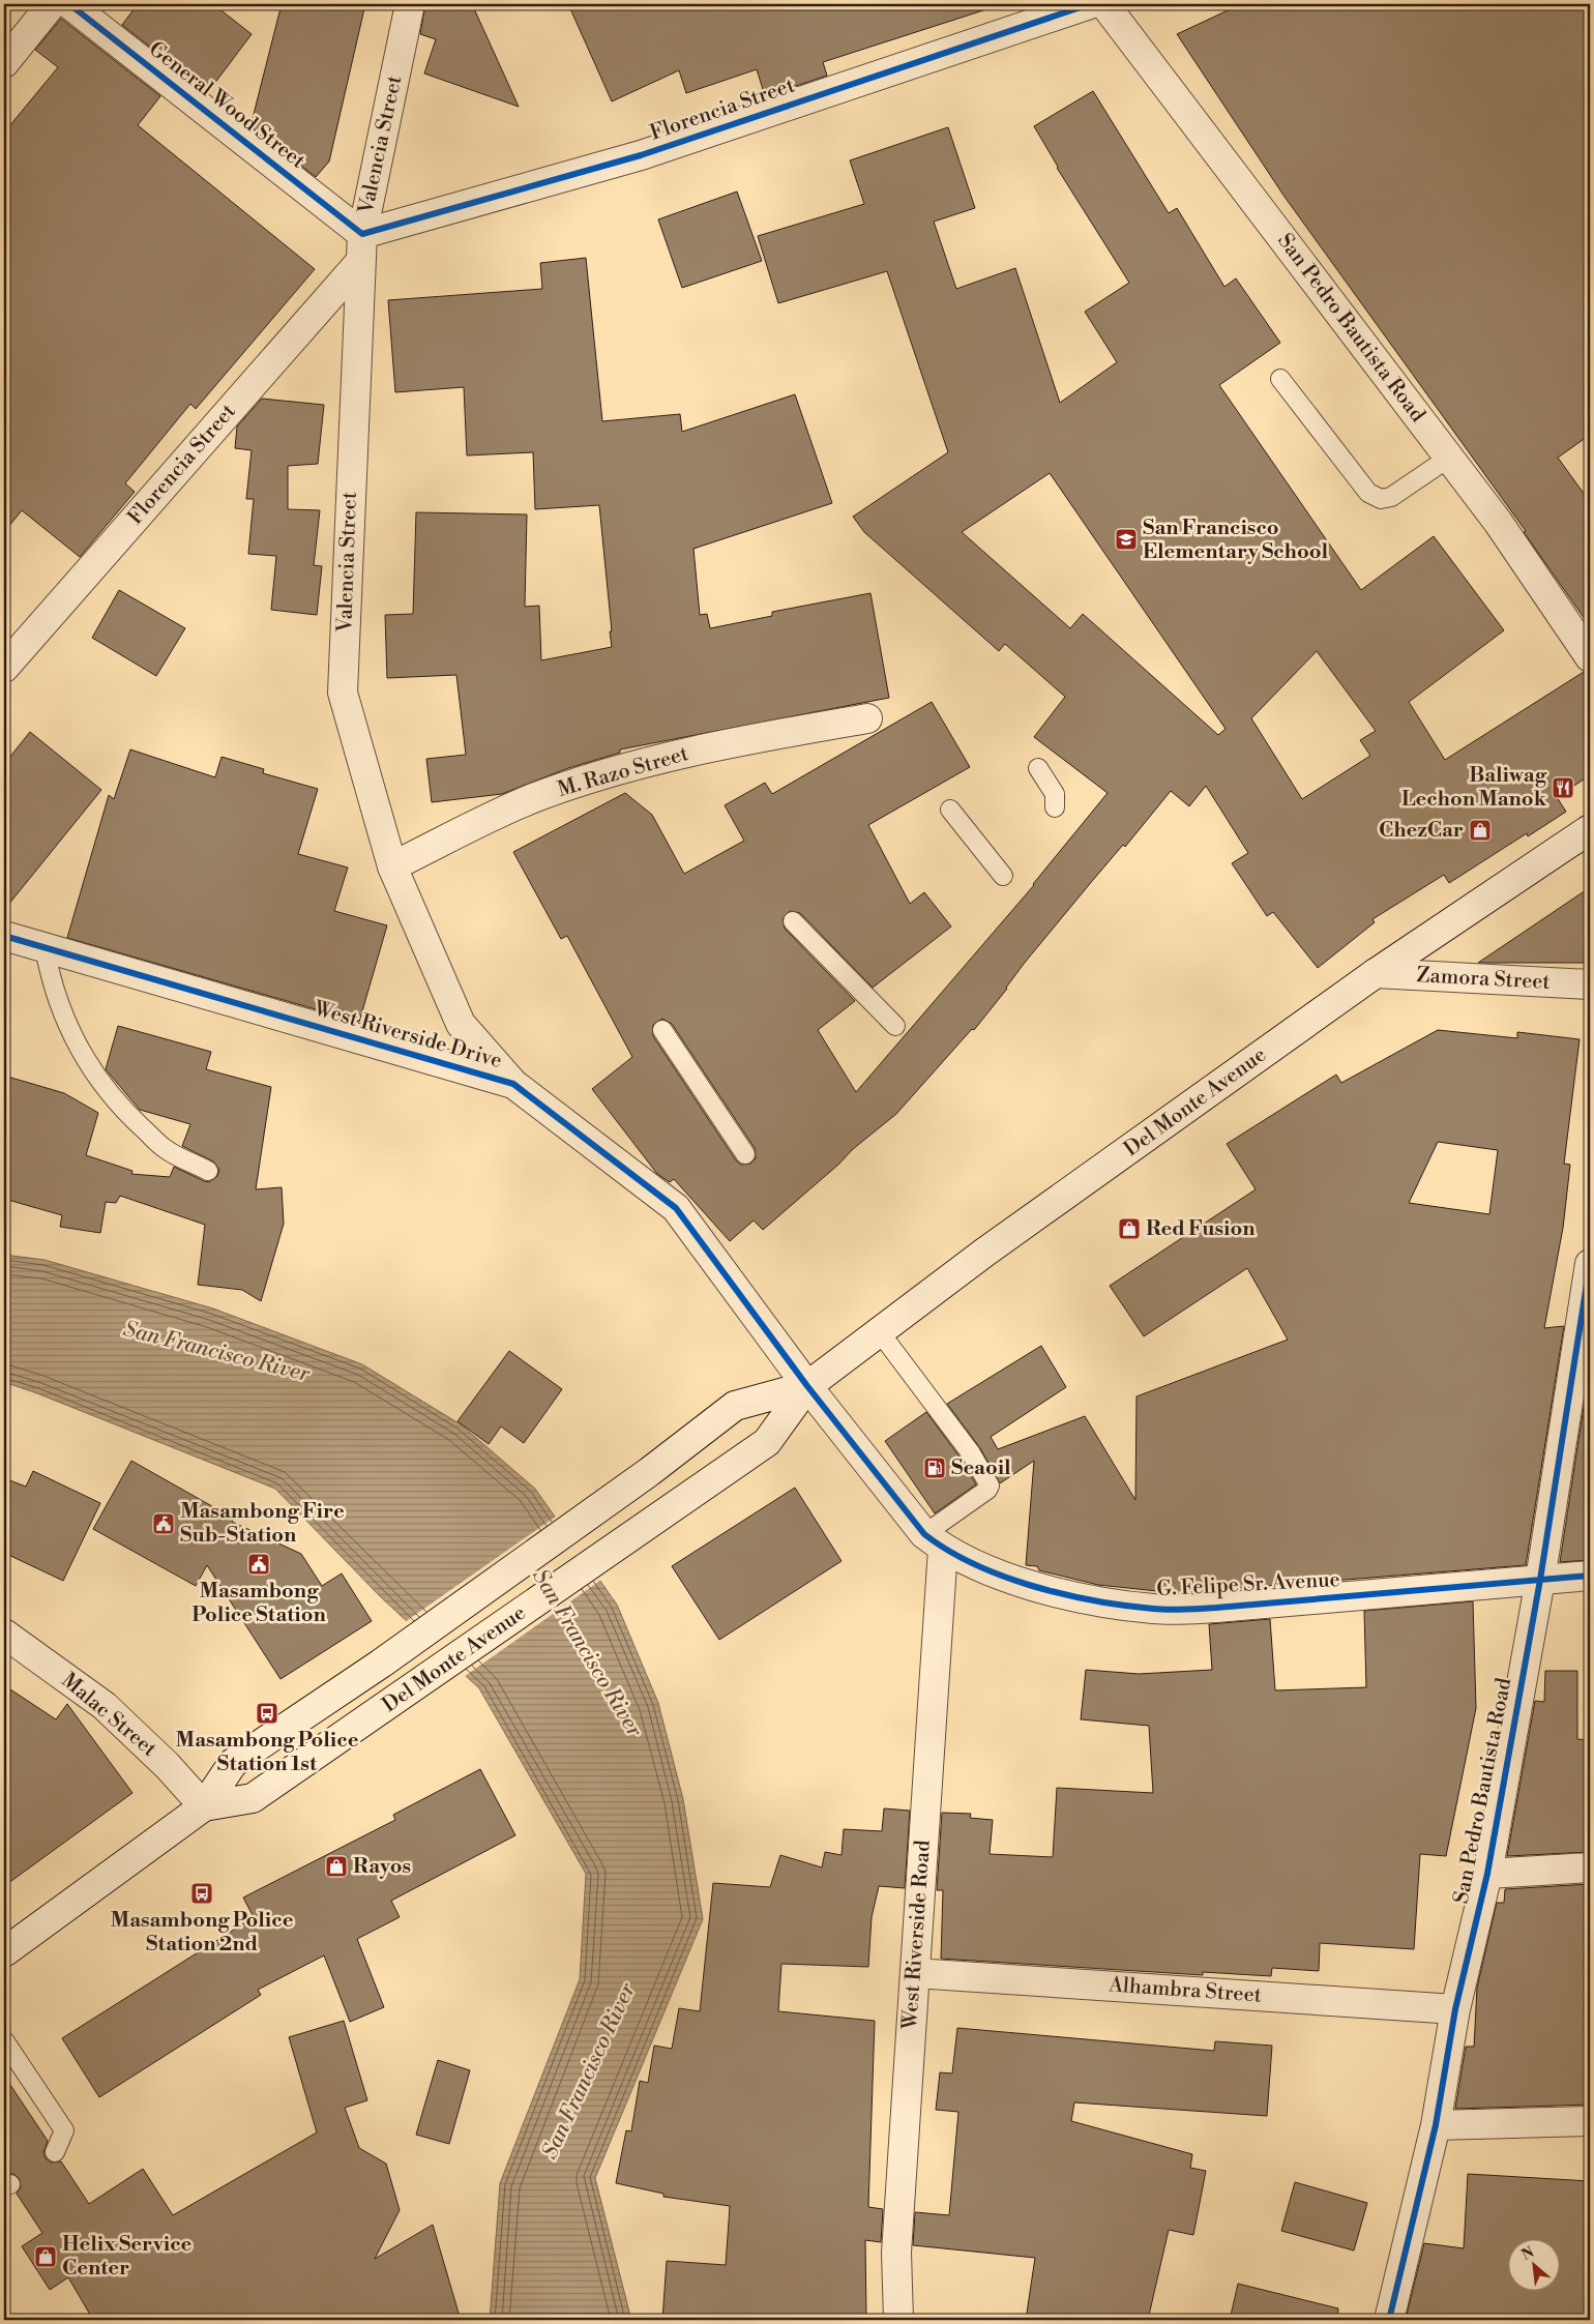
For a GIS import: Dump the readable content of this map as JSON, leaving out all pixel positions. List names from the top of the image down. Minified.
{"streets":{"street":["General Wood Street","Florencia Street","Valencia Street","San Pedro Bautista Road","M. Razo Street","Zamora Street","West Riverside Drive","Del Monte Avenue","G. Felipe Sr. Avenue","Malac Street","West Riverside Road","Alhambra Street"]},"crossings":[["General Wood Street","Florencia Street"],["General Wood Street","Valencia Street"],["Florencia Street","Valencia Street"],["Valencia Street","M. Razo Street"],["Valencia Street","West Riverside Drive"],["San Pedro Bautista Road","G. Felipe Sr. Avenue"],["San Pedro Bautista Road","Alhambra Street"],["Zamora Street","Del Monte Avenue"],["West Riverside Drive","Del Monte Avenue"],["West Riverside Drive","G. Felipe Sr. Avenue"],["Del Monte Avenue","G. Felipe Sr. Avenue"],["Del Monte Avenue","Malac Street"],["G. Felipe Sr. Avenue","West Riverside Road"],["West Riverside Road","Alhambra Street"]],"water":["San Francisco River"],"places":{"school or university":["San Francisco Elementary School"],"restaurant":["Baliwag Lechon Manok"],"shop":["ChezCar","Red Fusion","Rayos","Helix Service Center"],"fuel station":["Seaoil"],"public building":["Masambong Fire Sub-Station","Masambong Police Station"],"bus stop":["Masambong Police Station 1st","Masambong Police Station 2nd"]},"north":"top left"}
